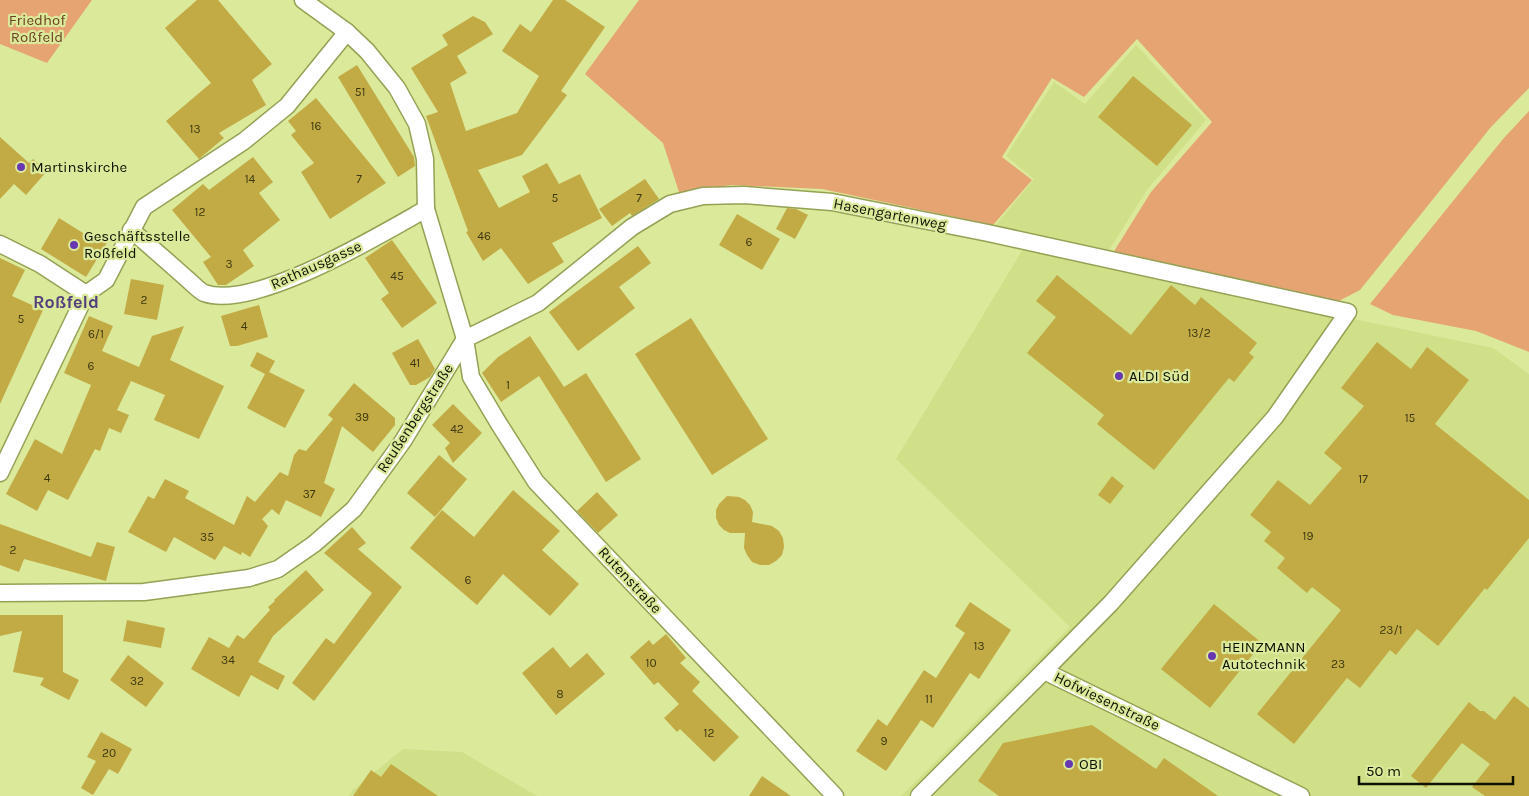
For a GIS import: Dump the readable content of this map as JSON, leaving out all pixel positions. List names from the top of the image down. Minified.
{"streets":{"street":["Hasengartenweg","Rathausgasse","Reußenbergstraße","Rutenstraße","Hofwiesenstraße"]},"crossings":[["Hasengartenweg","Reußenbergstraße"],["Hasengartenweg","Rutenstraße"],["Hasengartenweg","Hofwiesenstraße"],["Reußenbergstraße","Rutenstraße"]],"districts":["Roßfeld"],"parks":["Friedhof Roßfeld"],"places":["Martinskirche","Geschäftsstelle Roßfeld","ALDI Süd","HEINZMANN Autotechnik","OBI"],"house_numbers":["51","16","13","14","7","5","7","12","46","6","3","45","2","5","4","13/2","6/1","41","6","1","39","15","42","4","17","37","19","35","2","6","23/1","13","34","10","23","32","8","11","12","9","20"],"scale_bar":"50 m"}
